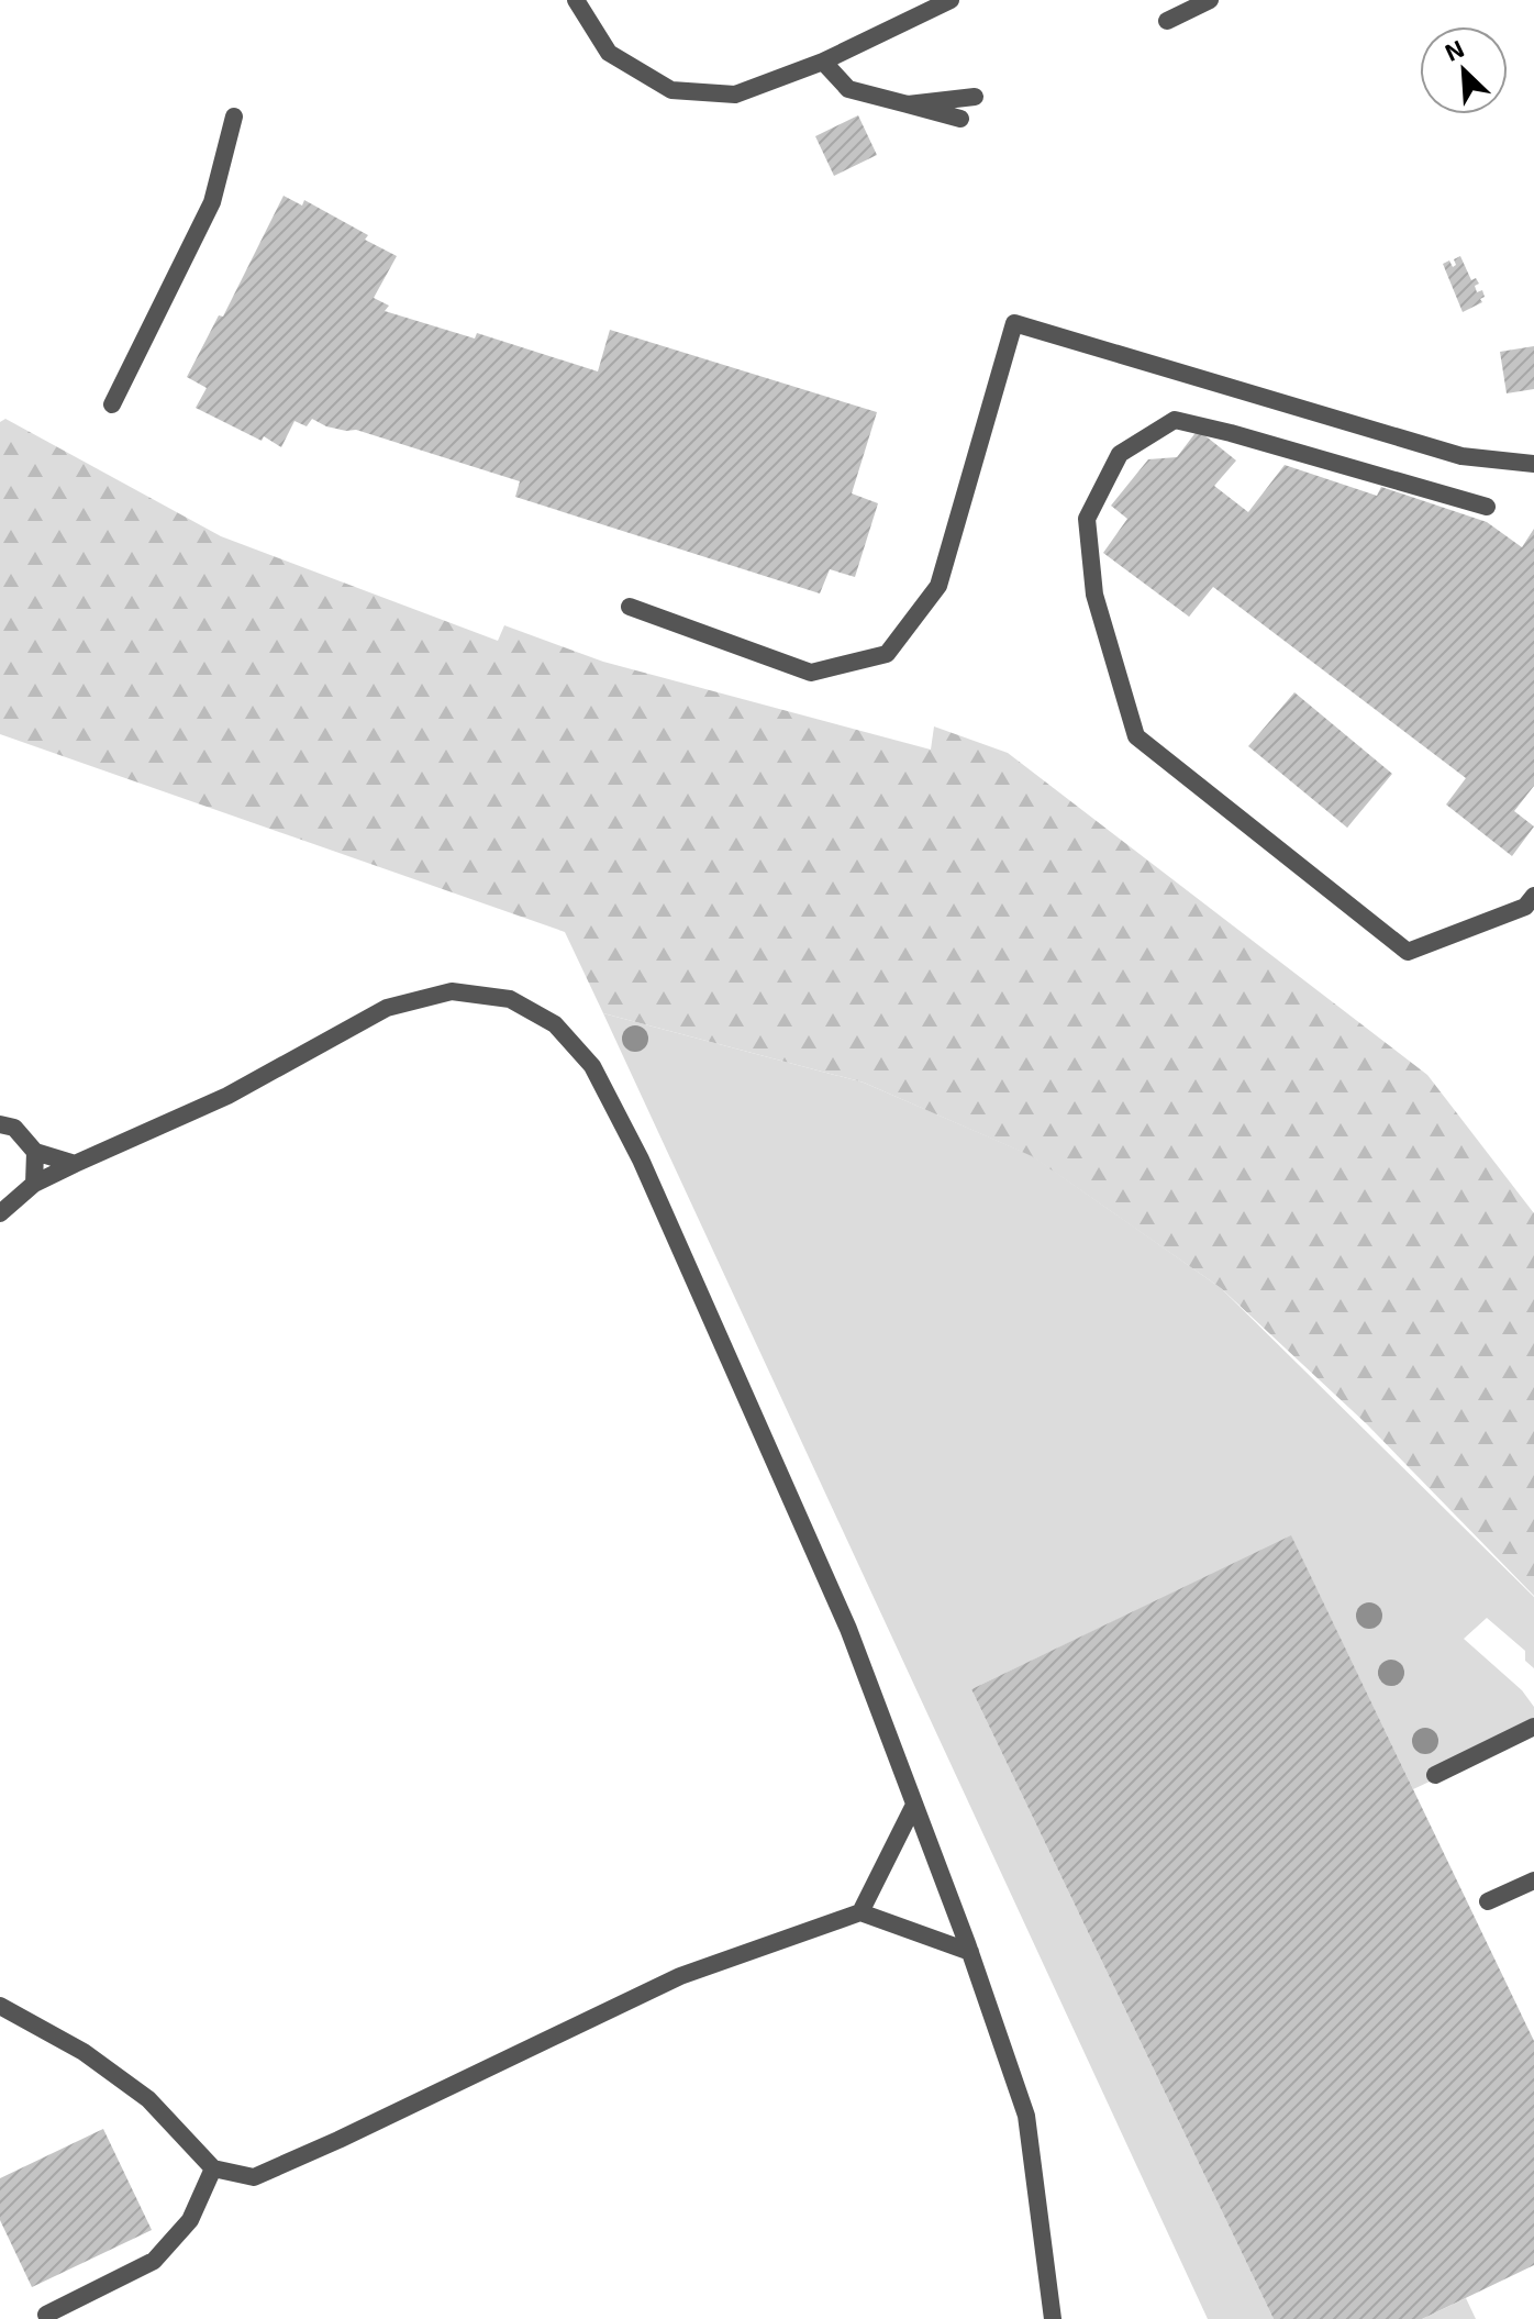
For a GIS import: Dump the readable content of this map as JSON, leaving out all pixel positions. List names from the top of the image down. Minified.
{"north":"top left"}
